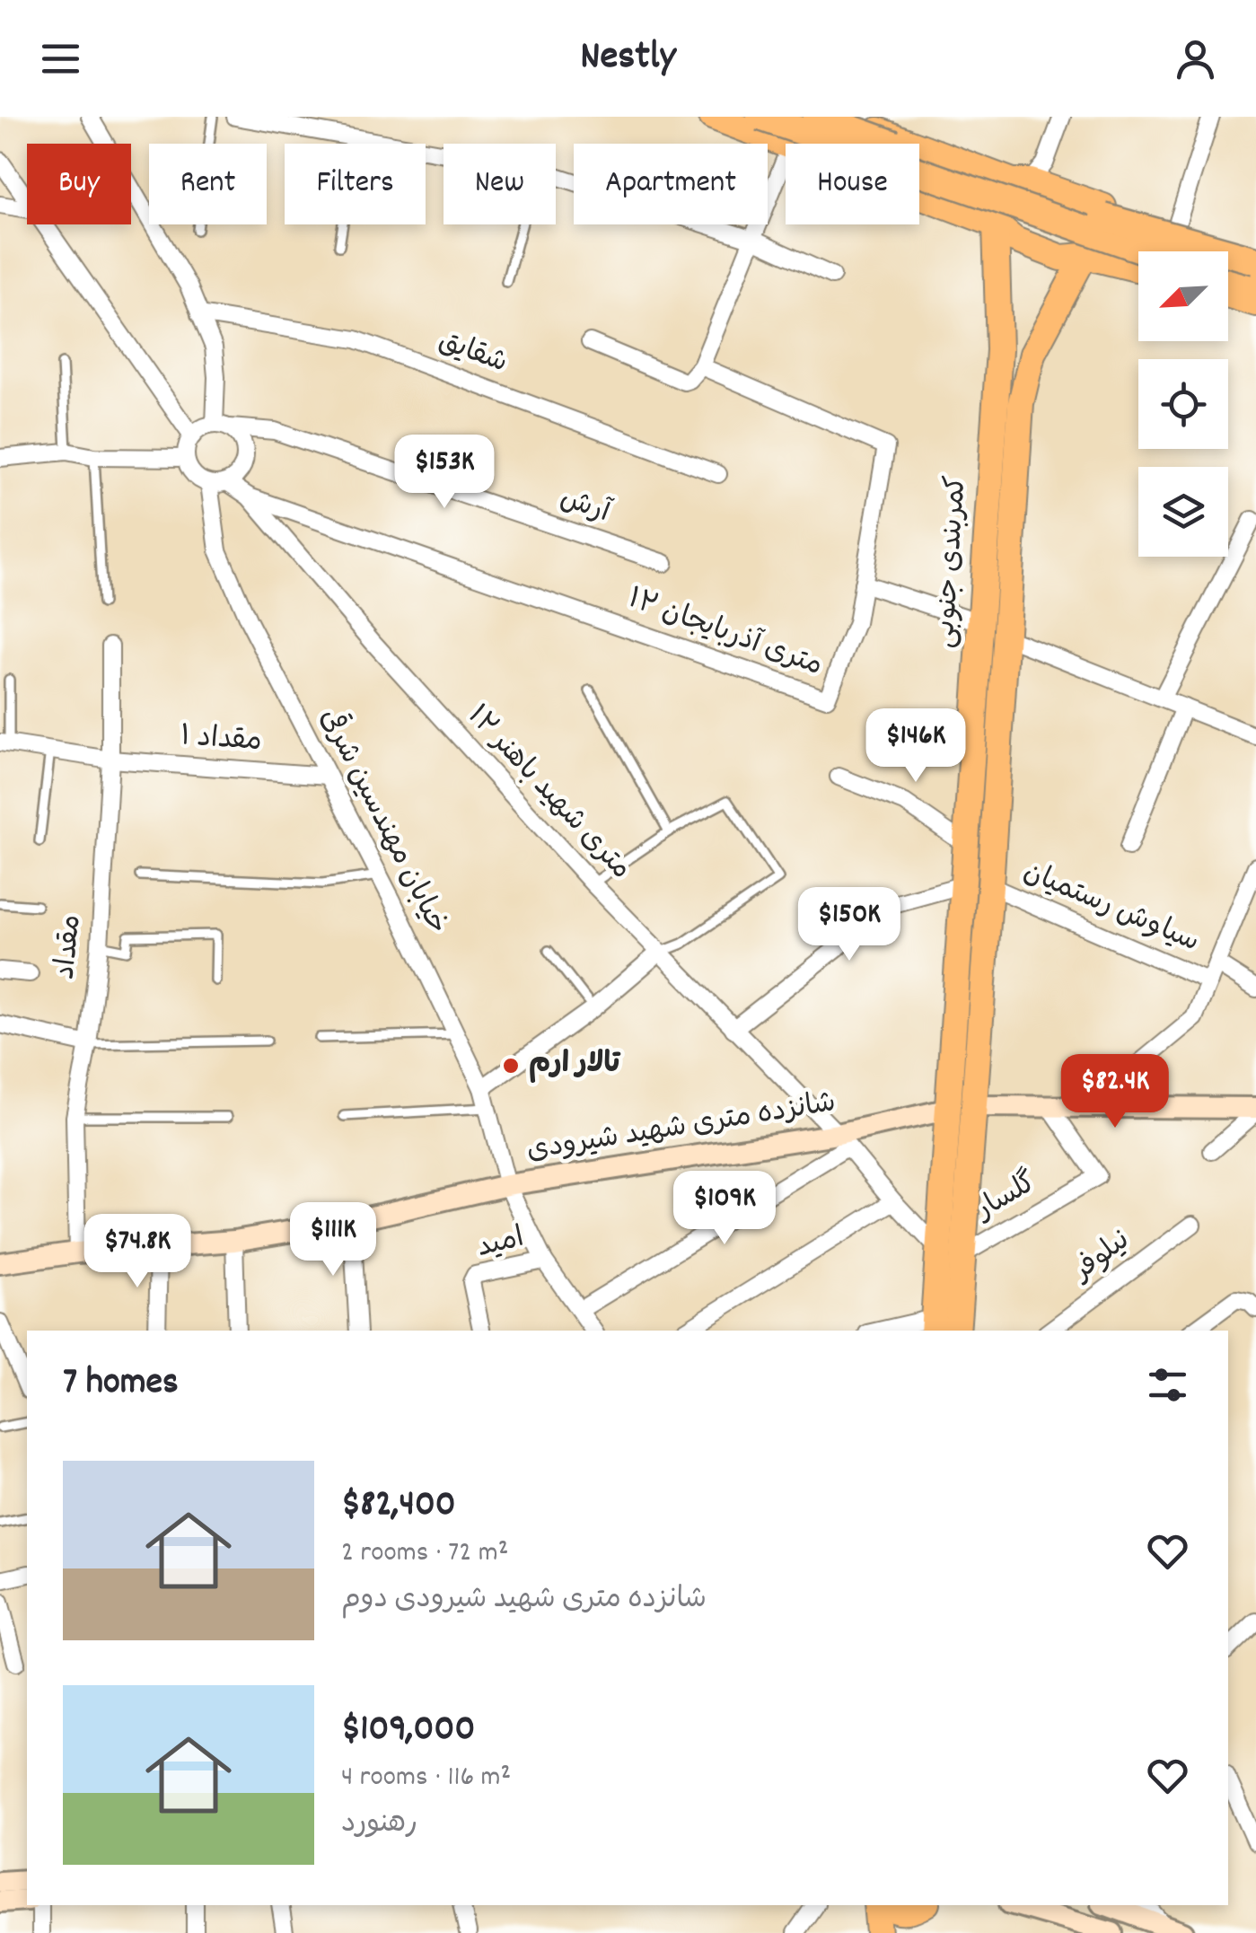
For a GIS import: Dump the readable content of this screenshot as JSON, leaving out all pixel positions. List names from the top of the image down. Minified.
{"streets":{"main road":["کمربندی جنوبی","شانزده متری شهید شیرودی"],"street":["شقایق","آرش","۱۲ متری آذربایجان","مقداد ۱","۱۲ متری شهید باهنر","خیابان مهندسین شرقی","سیاوش رستمیان","مقداد","گلسار","امید","نیلوفر"]},"crossings":[["آرش","۱۲ متری شهید باهنر"],["آرش","خیابان مهندسین شرقی"],["کمربندی جنوبی","۱۲ متری شهید باهنر"],["کمربندی جنوبی","سیاوش رستمیان"],["کمربندی جنوبی","شانزده متری شهید شیرودی"],["کمربندی جنوبی","گلسار"],["۱۲ متری آذربایجان","۱۲ متری شهید باهنر"],["مقداد ۱","خیابان مهندسین شرقی"],["مقداد ۱","مقداد"],["۱۲ متری شهید باهنر","خیابان مهندسین شرقی"],["۱۲ متری شهید باهنر","شانزده متری شهید شیرودی"],["۱۲ متری شهید باهنر","گلسار"],["خیابان مهندسین شرقی","شانزده متری شهید شیرودی"],["خیابان مهندسین شرقی","امید"],["مقداد","شانزده متری شهید شیرودی"]],"places":["تالار ارم"],"north":"bottom left","page":{"header":"Nestly","chip":["Buy","Rent","Filters","New","Apartment","House"],"price":["$153K","$146K","$150K","$82.4K","$109K","$111K","$74.8K"],"heading":"7 homes","list":[{"name":"$82,400","note":"2 rooms · 72 m² · شانزده متری شهید شیرودی دوم"},{"name":"$109,000","note":"4 rooms · 116 m² · رهنورد"}]}}
